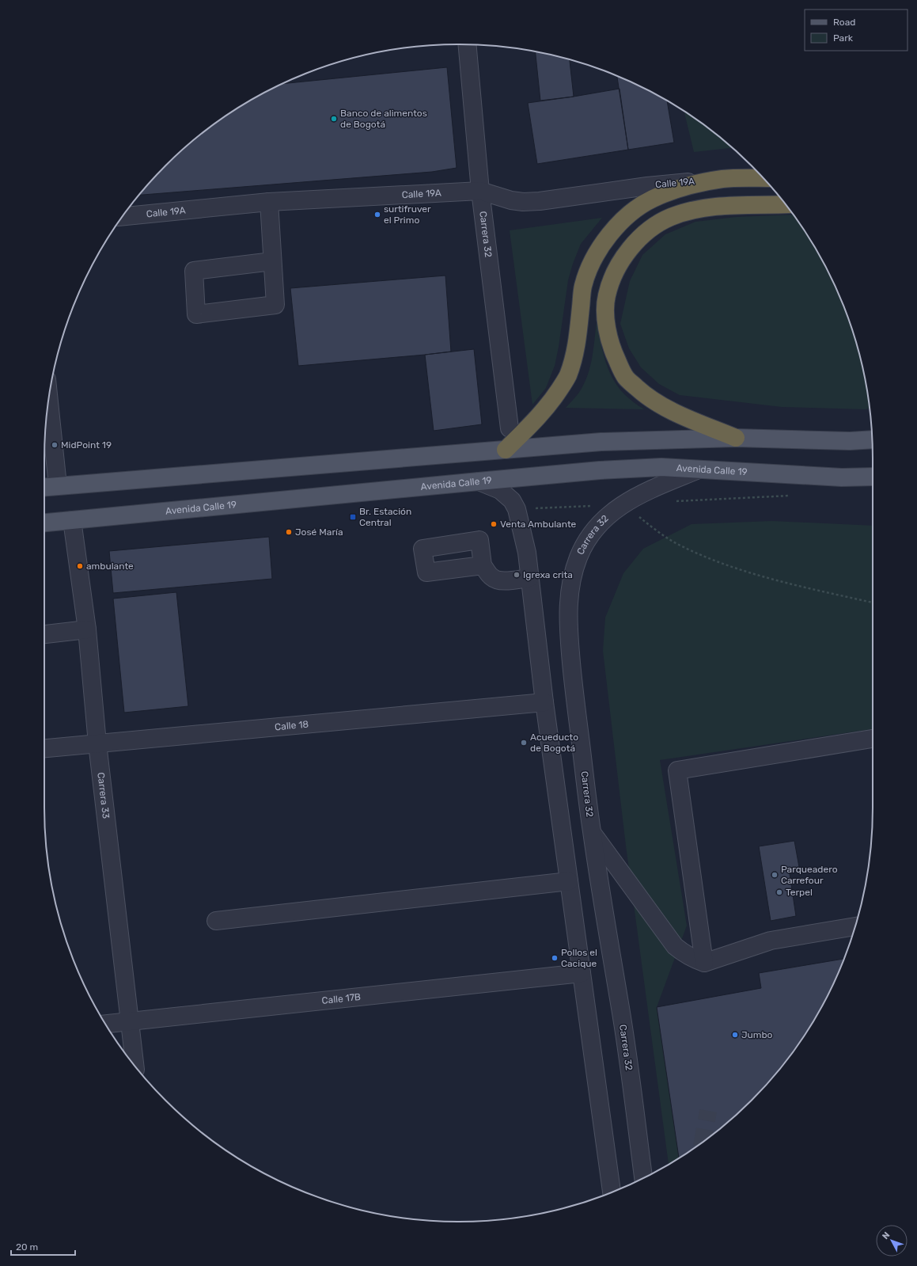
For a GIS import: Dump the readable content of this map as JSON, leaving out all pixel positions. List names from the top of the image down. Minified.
{"streets":{"main road":["Avenida Calle 19"],"street":["Calle 19A","Carrera 32","Calle 18","Carrera 33","Calle 17B"]},"crossings":[["Calle 19A","Carrera 32"],["Carrera 32","Avenida Calle 19"],["Avenida Calle 19","Carrera 33"],["Calle 18","Carrera 33"],["Carrera 33","Calle 17B"]],"places":{"other":["Banco de alimentos de Bogotá","surtifruver el Primo","MidPoint 19","Venta Ambulante","José María","ambulante","Igrexa crita","Acueducto de Bogotá","Parqueadero Carrefour","Terpel","Pollos el Cacique","Jumbo"],"transit":["Br. Estación Central"]},"legend":["Road","Park"],"scale_bar":"20 m","north":"top left"}
